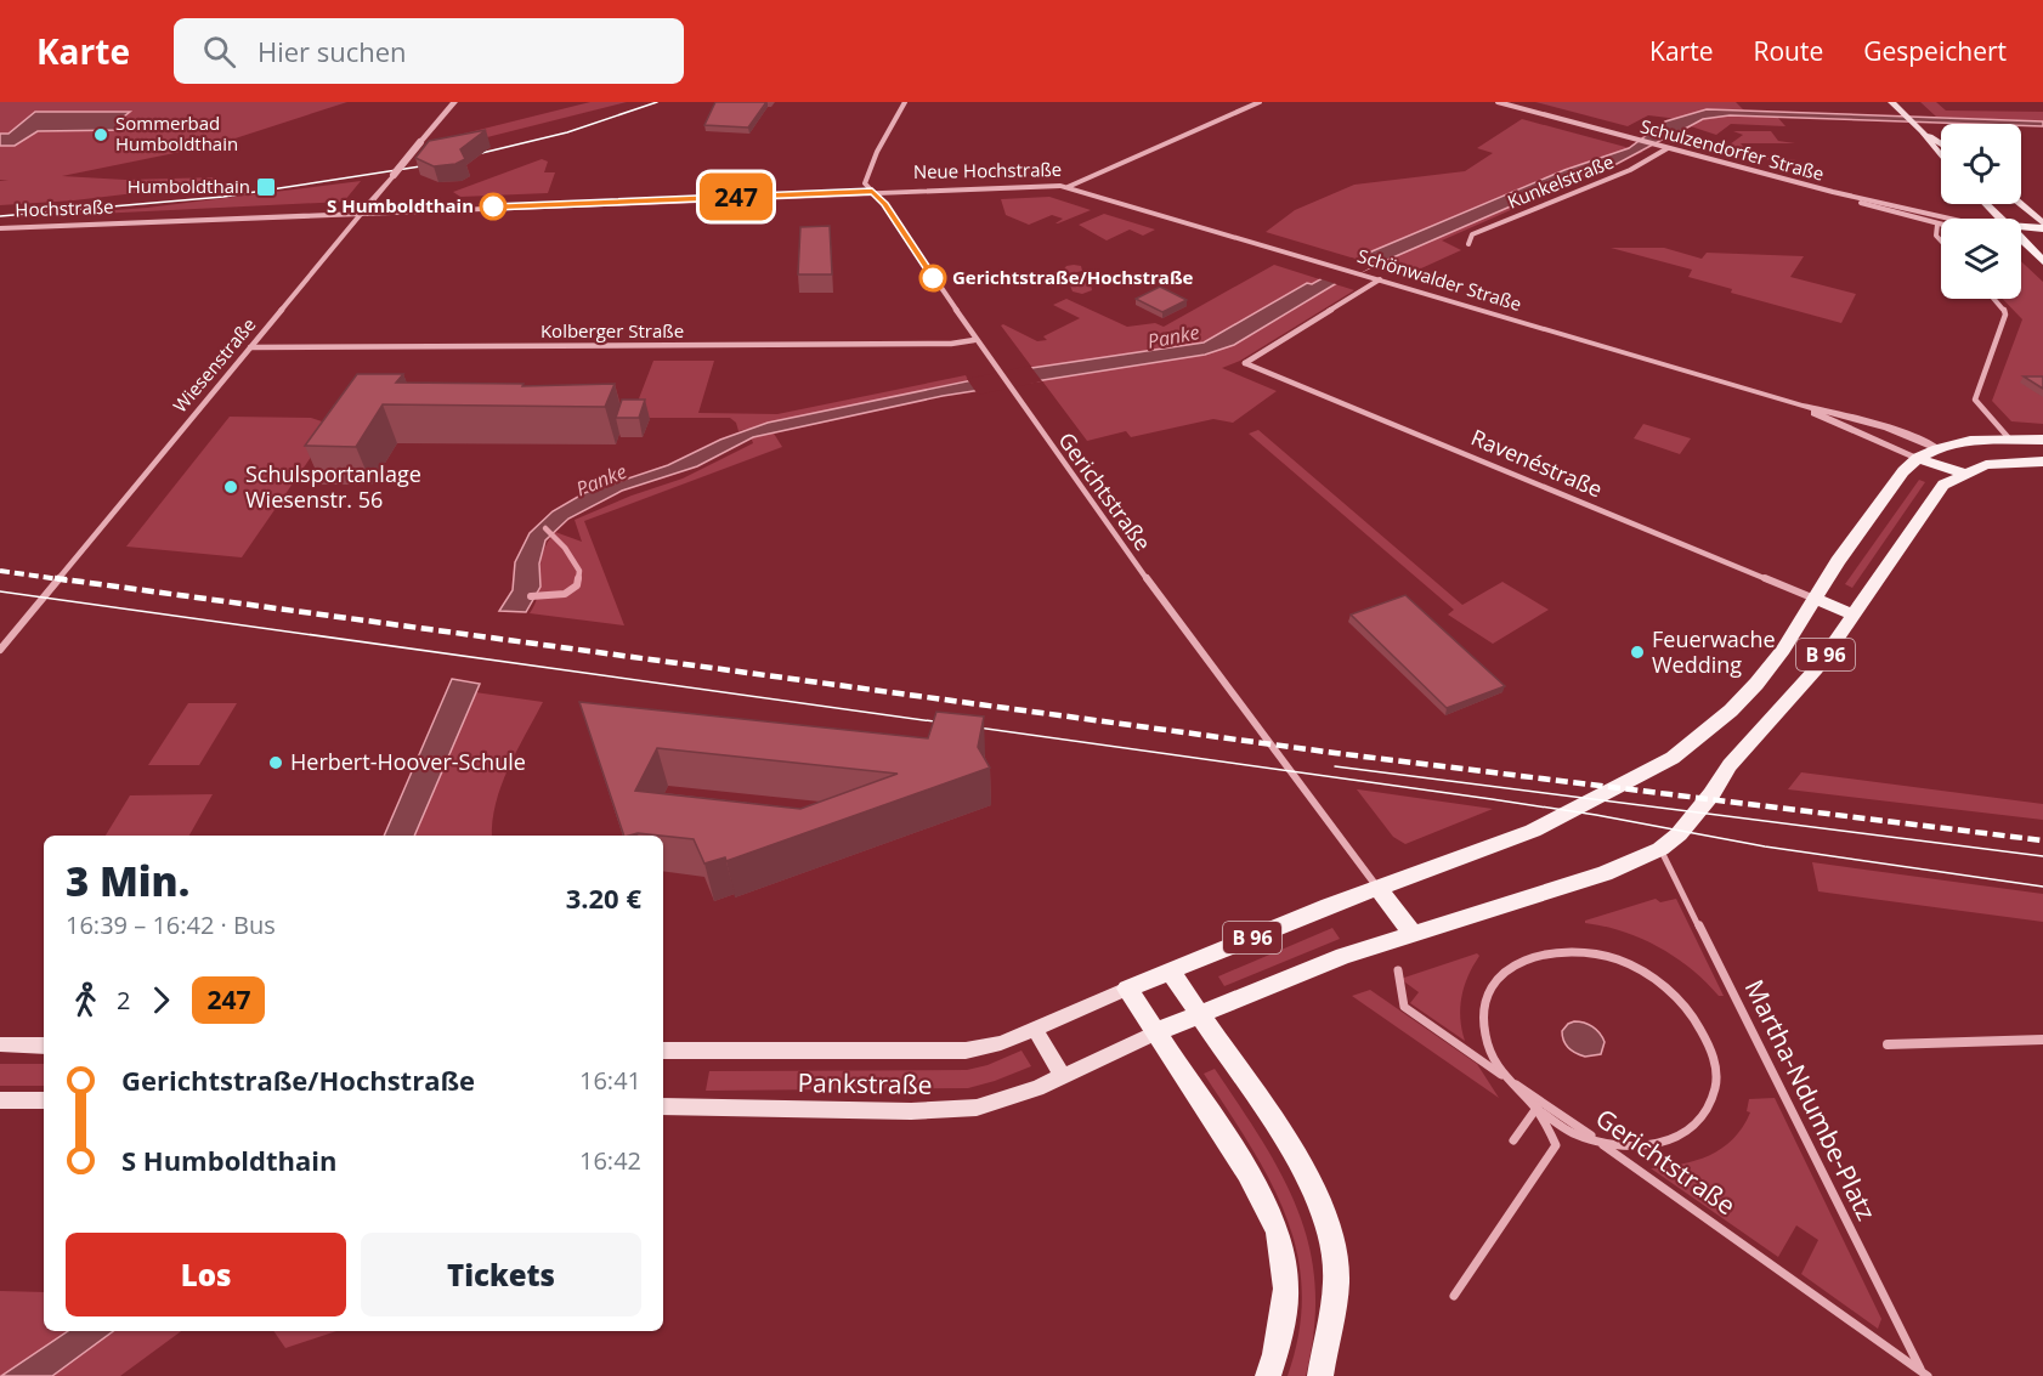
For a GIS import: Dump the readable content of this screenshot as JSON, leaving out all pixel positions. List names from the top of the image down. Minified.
{"streets":{"main road":["B 96","Pankstraße"],"street":["Schulzendorfer Straße","Neue Hochstraße","Kunkelstraße","Hochstraße","Schönwalder Straße","Kolberger Straße","Wiesenstraße","Ravenéstraße","Gerichtstraße","Martha-Ndumbe-Platz"]},"crossings":[["Schulzendorfer Straße","Kunkelstraße"],["Neue Hochstraße","Hochstraße"],["Neue Hochstraße","Schönwalder Straße"],["Neue Hochstraße","Gerichtstraße"],["Hochstraße","Wiesenstraße"],["Hochstraße","Gerichtstraße"],["Schönwalder Straße","Ravenéstraße"],["Schönwalder Straße","B 96"],["Kolberger Straße","Wiesenstraße"],["Kolberger Straße","Gerichtstraße"],["Ravenéstraße","B 96"],["Gerichtstraße","B 96"],["Gerichtstraße","Martha-Ndumbe-Platz"],["B 96","Pankstraße"],["B 96","Martha-Ndumbe-Platz"]],"water":["Panke"],"places":{"other":["Sommerbad Humboldthain","S Humboldthain","Gerichtstraße/Hochstraße","Schulsportanlage Wiesenstr. 56","Feuerwache Wedding","Herbert-Hoover-Schule"],"transit":["Humboldthain"]},"lines":["bus line 247"],"page":{"header":"Karte","search":"Hier suchen","nav":["Karte","Route","Gespeichert"],"on_map":"247","heading":["3 Min.","16:39 – 16:42 · Bus","3.20 €"],"legs":["2","247"],"list":[{"name":"Gerichtstraße/Hochstraße","value":"16:41"},{"name":"S Humboldthain","value":"16:42"}],"buttons":["Los","Tickets"]}}
